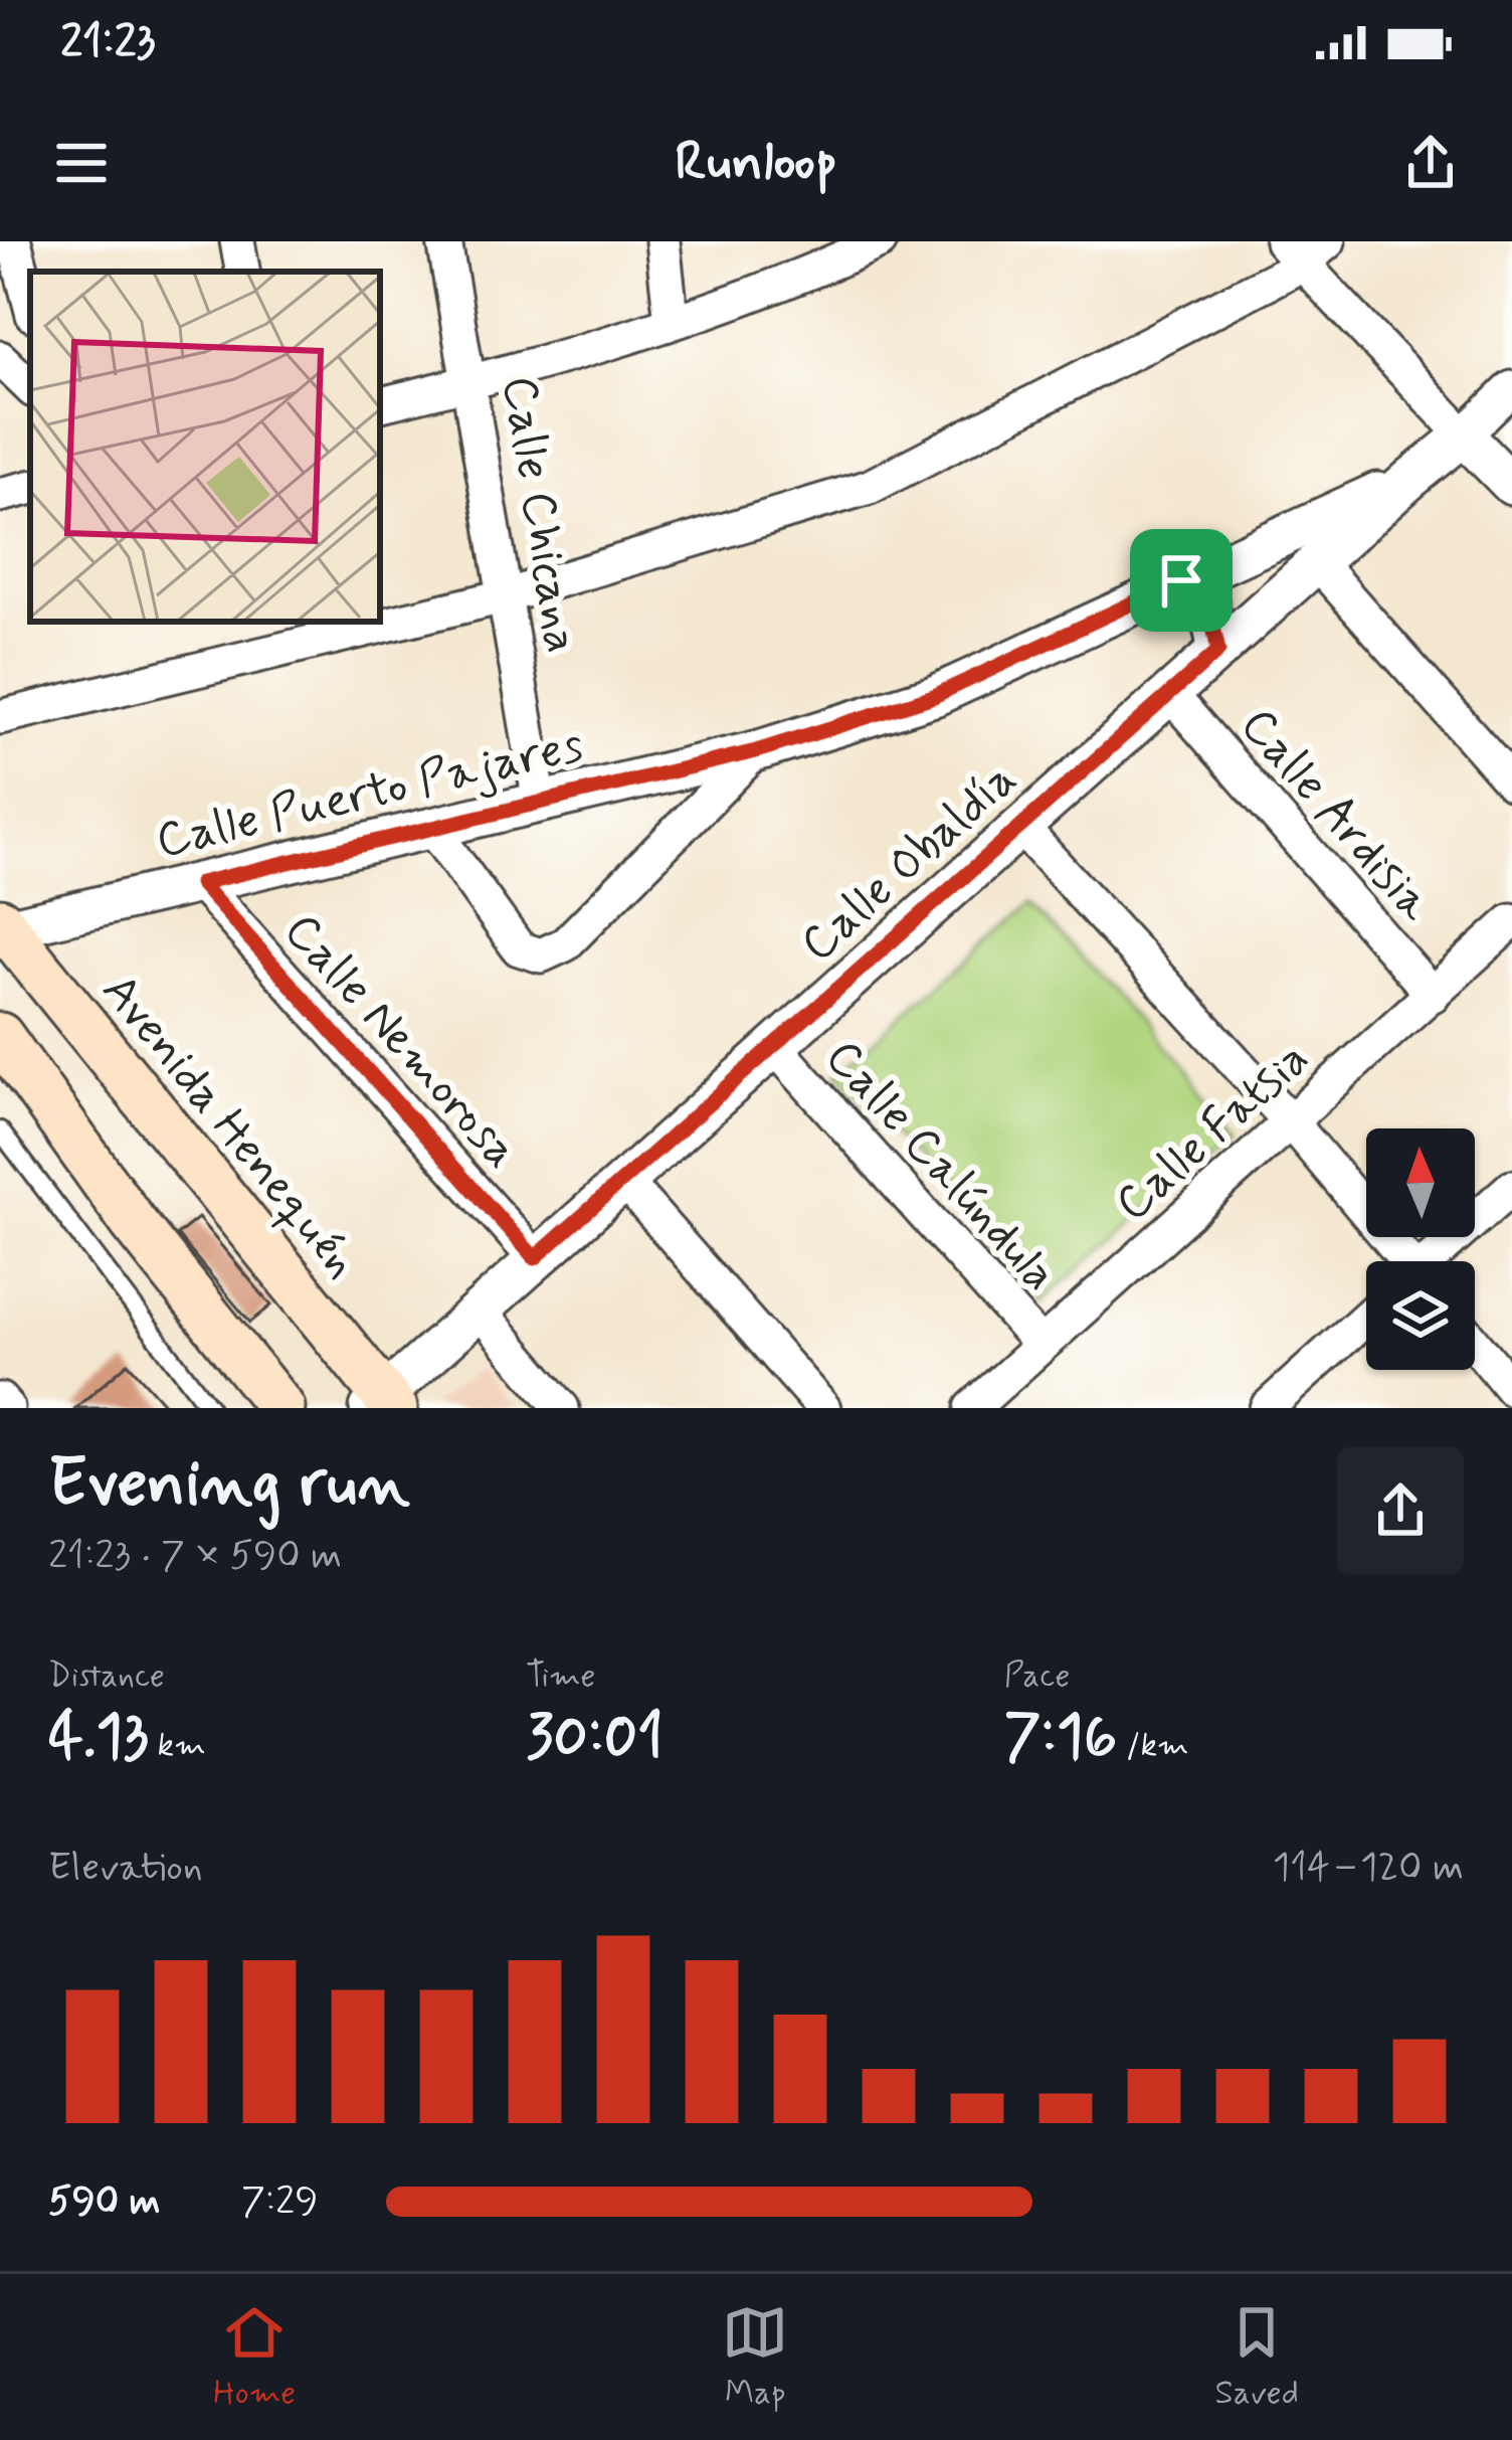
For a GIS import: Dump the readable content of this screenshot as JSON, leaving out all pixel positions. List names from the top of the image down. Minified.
{"streets":{"main road":["Avenida Henequén"],"street":["Calle Chicana","Calle Puerto Pajares","Calle Ardisia","Calle Obaldía","Calle Nemorosa","Calle Fatsia","Calle Calúndula"]},"crossings":[["Calle Chicana","Calle Puerto Pajares"],["Calle Puerto Pajares","Calle Obaldía"],["Calle Puerto Pajares","Calle Nemorosa"],["Calle Puerto Pajares","Avenida Henequén"],["Calle Ardisia","Calle Obaldía"],["Calle Ardisia","Calle Fatsia"],["Calle Obaldía","Calle Nemorosa"],["Calle Obaldía","Avenida Henequén"],["Calle Obaldía","Calle Calúndula"],["Calle Fatsia","Calle Calúndula"]],"north":"top","page":{"status":"21:23","header":"Runloop","heading":["Evening run","21:23 · 7 × 590 m"],"stats":[["Distance","4.13 km"],["Time","30:01"],["Pace","7:16 /km"]],"chart":["Elevation","114–120 m"],"list":[{"name":"590 m","note":"7:29"}],"tabs":["Home","Map","Saved"]}}
